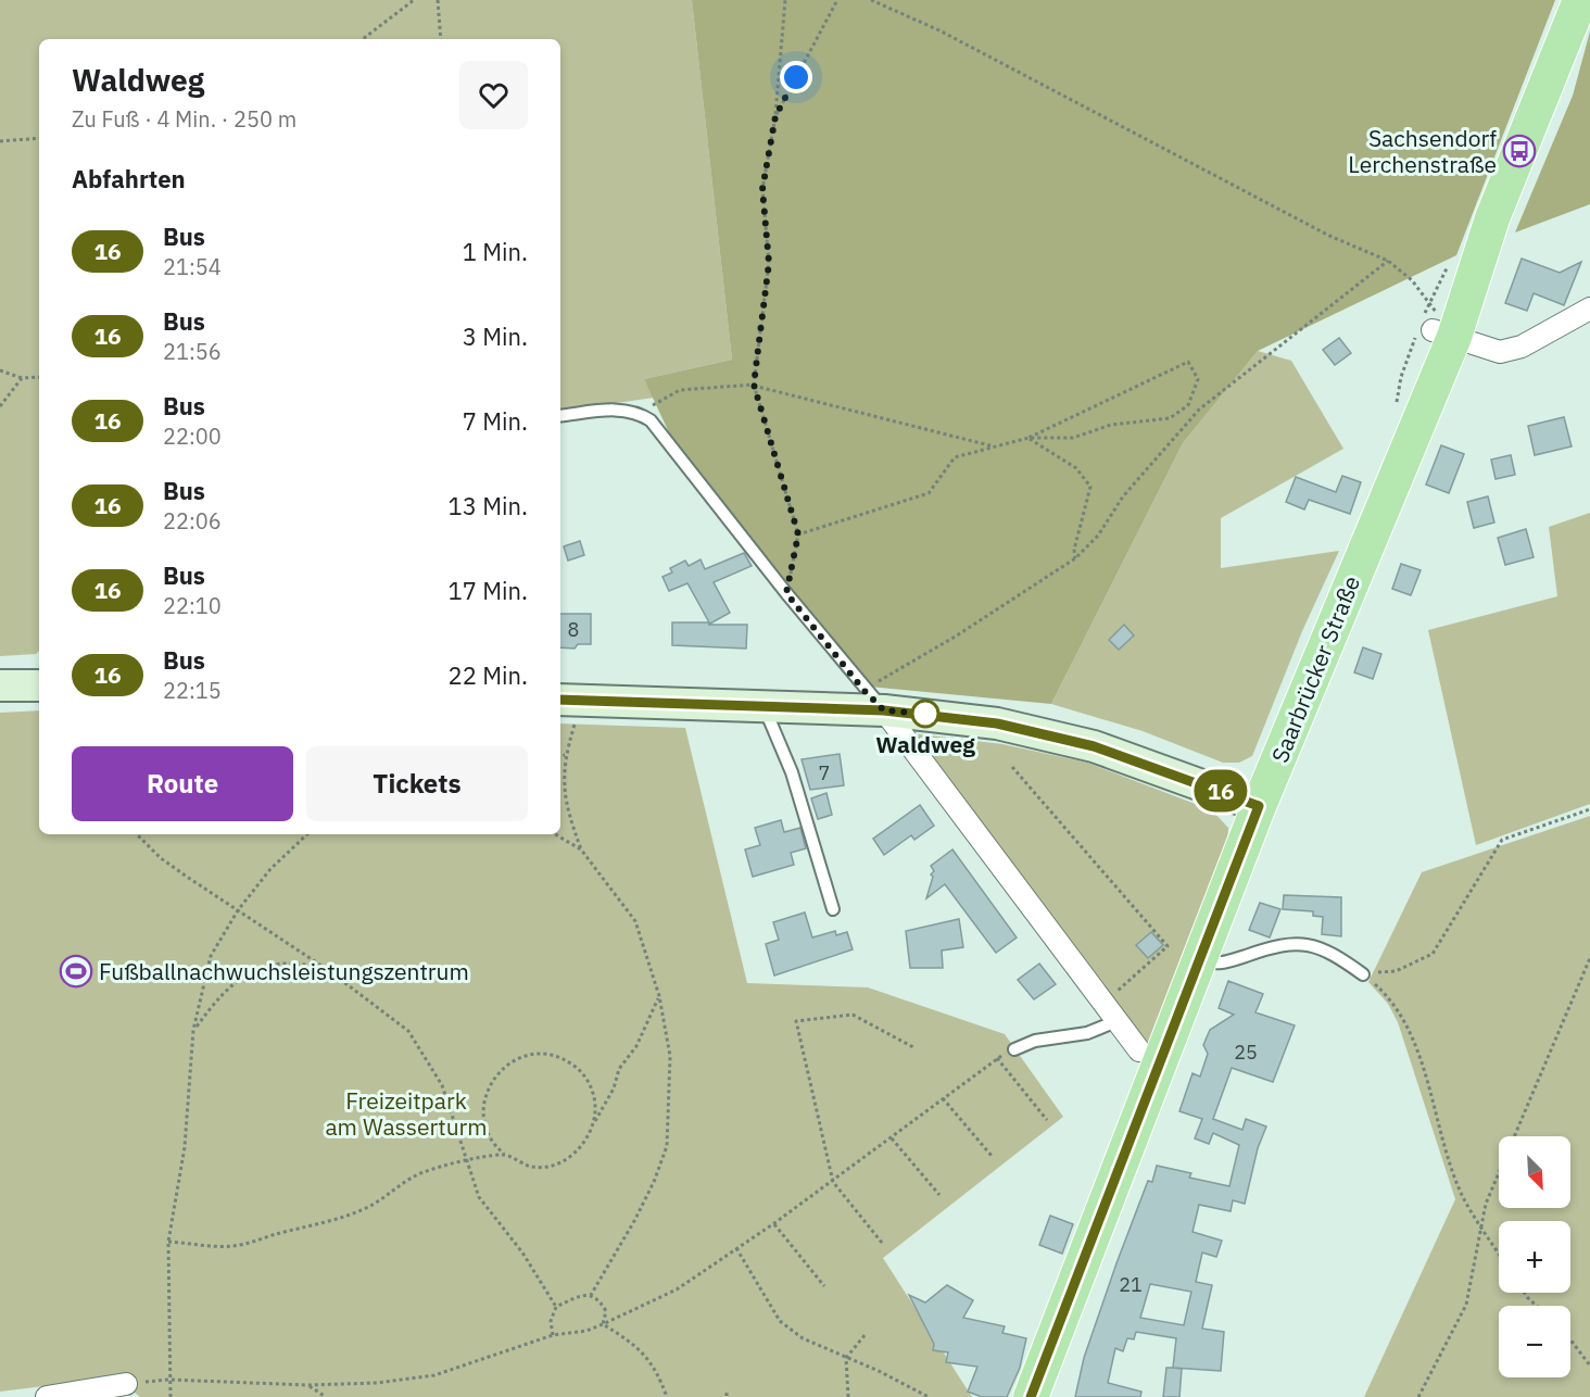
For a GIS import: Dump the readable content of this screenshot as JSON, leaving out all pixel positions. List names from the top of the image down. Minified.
{"streets":{"main road":["Saarbrücker Straße"]},"parks":["Freizeitpark am Wasserturm"],"places":{"bus stop":["Sachsendorf Lerchenstraße"],"other":["Waldweg"],"sports":["Fußballnachwuchsleistungszentrum"]},"lines":["bus line 16"],"house_numbers":["8","7","25","21"],"north":"bottom right","page":{"on_map":"16","heading":[["Waldweg","Zu Fuß · 4 Min. · 250 m"],"Abfahrten"],"list":[{"mark":"16","name":"Bus","note":"21:54","value":"1 Min."},{"mark":"16","name":"Bus","note":"21:56","value":"3 Min."},{"mark":"16","name":"Bus","note":"22:00","value":"7 Min."},{"mark":"16","name":"Bus","note":"22:06","value":"13 Min."},{"mark":"16","name":"Bus","note":"22:10","value":"17 Min."},{"mark":"16","name":"Bus","note":"22:15","value":"22 Min."}],"buttons":["Route","Tickets"],"map_buttons":["+","−"]}}
